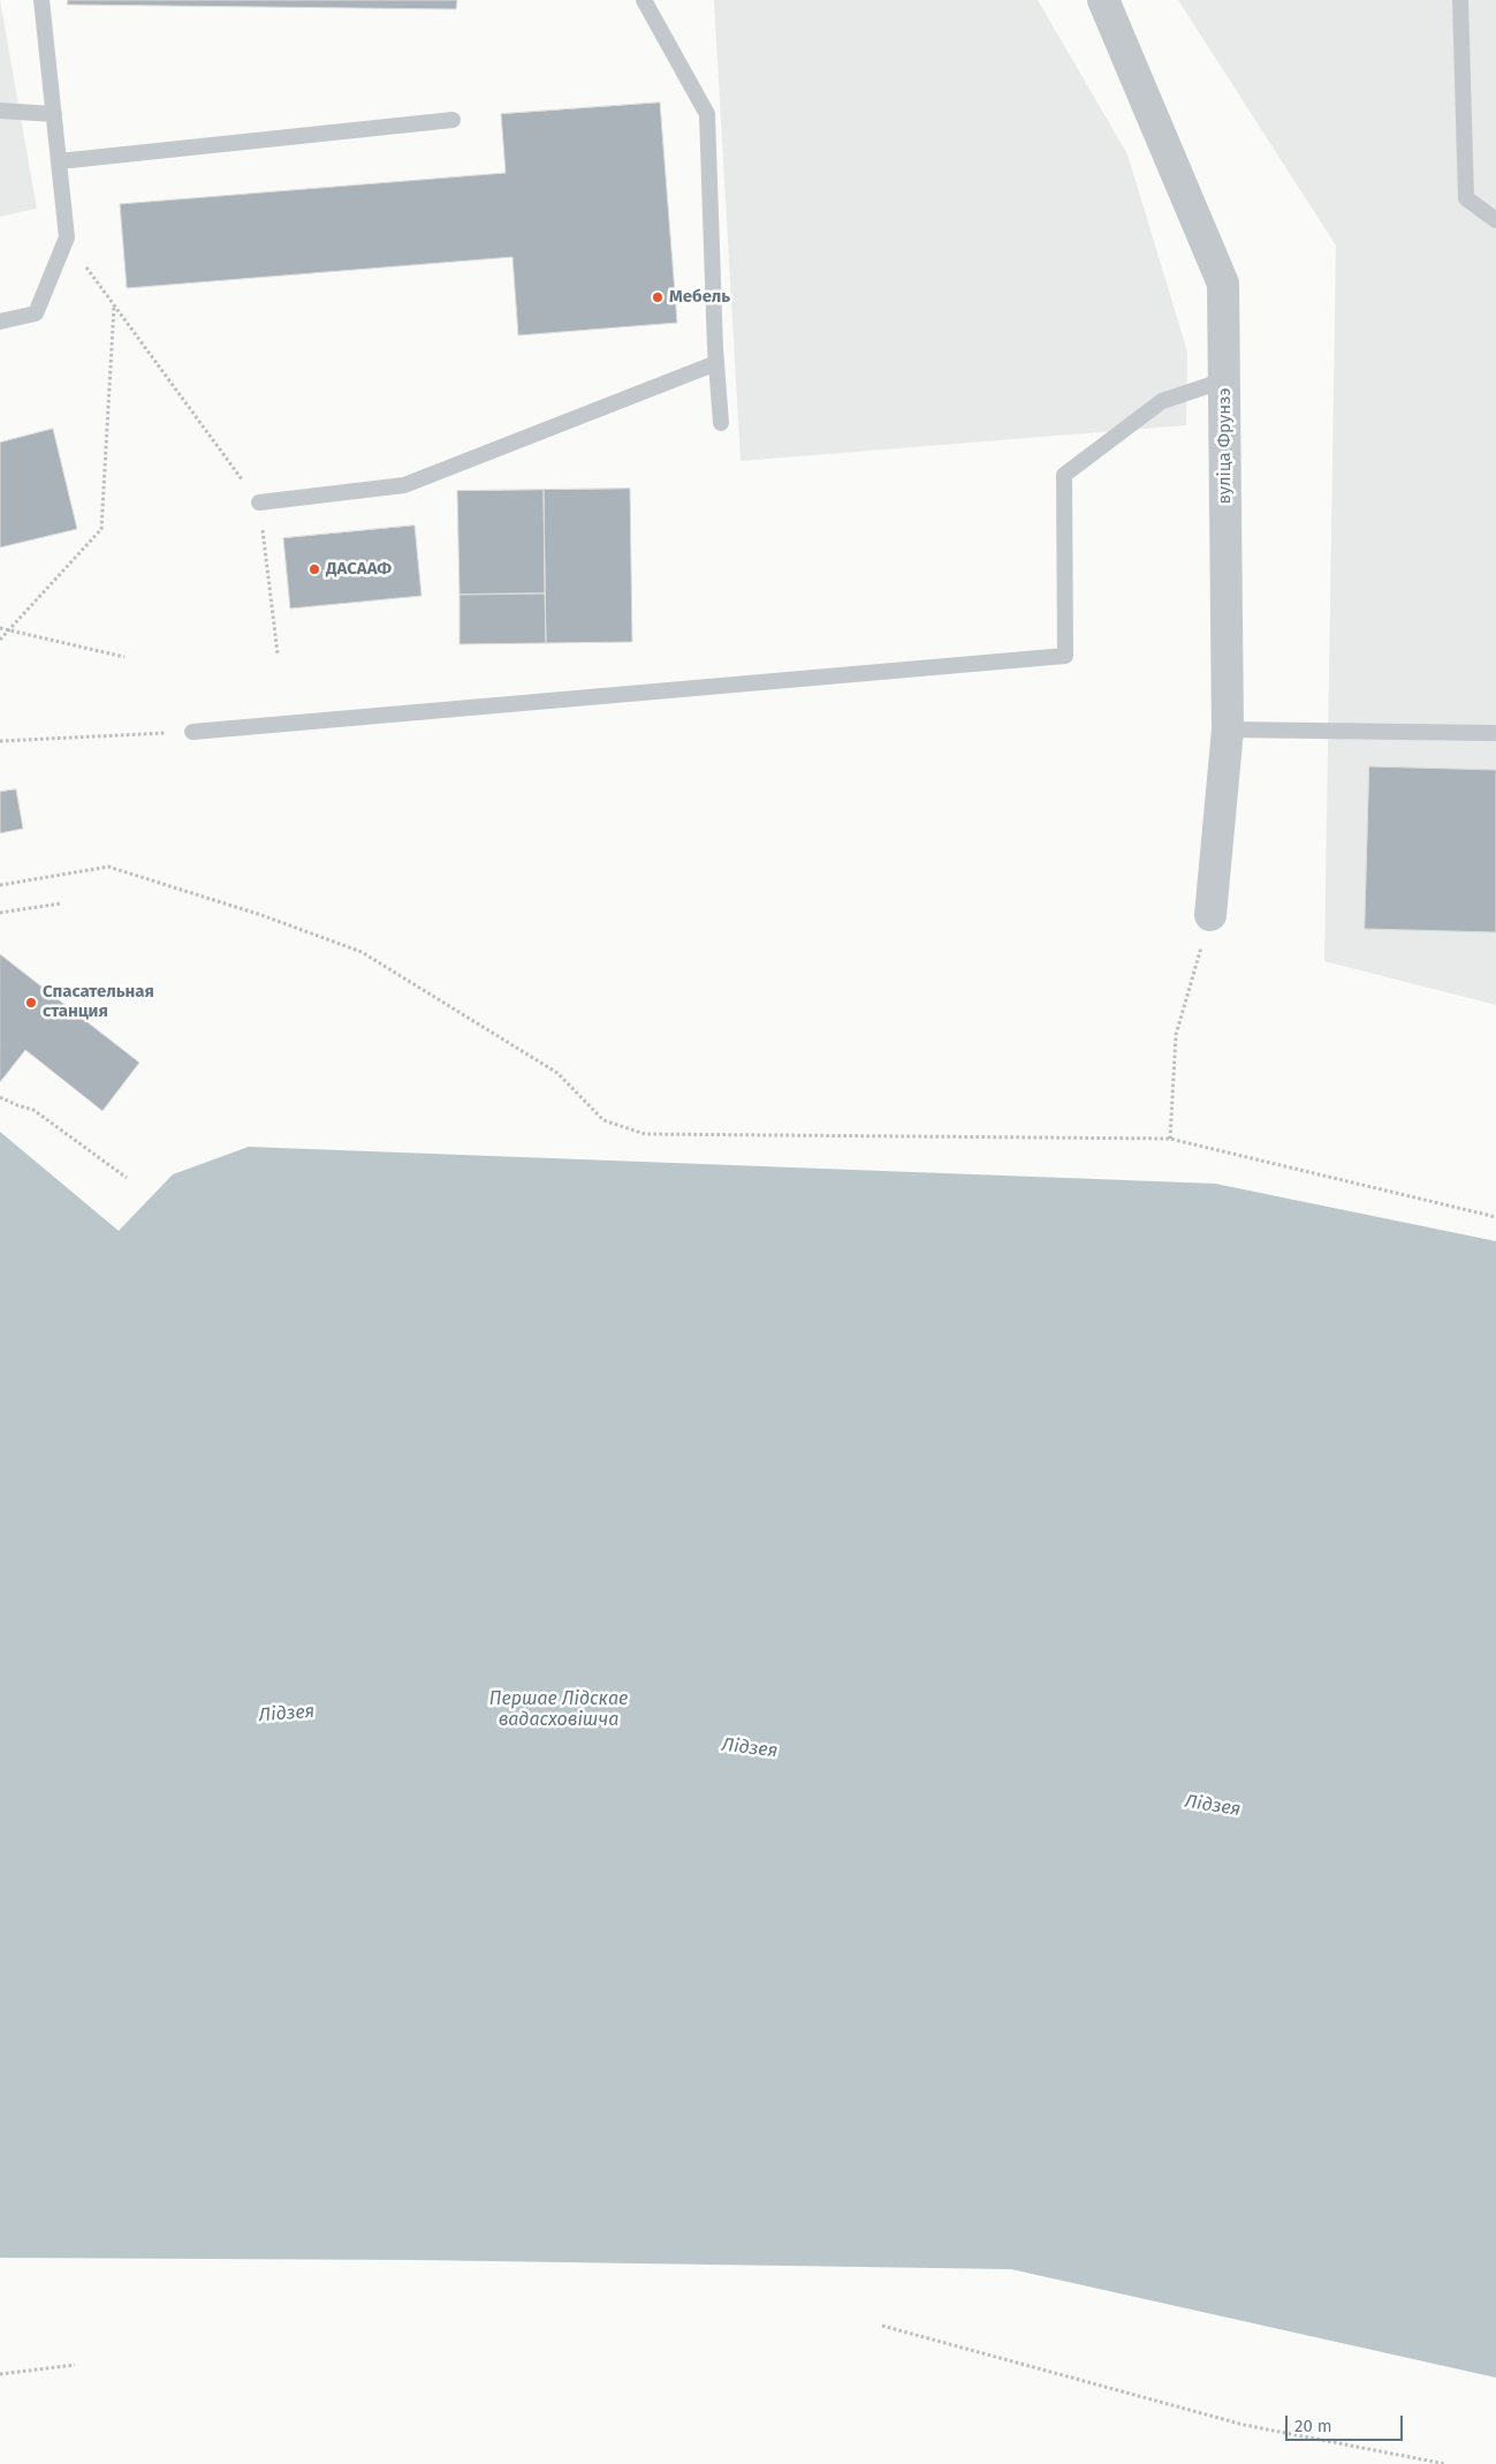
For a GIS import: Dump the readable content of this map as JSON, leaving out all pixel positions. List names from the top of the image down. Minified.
{"streets":{"street":["вуліца Фрунзэ"]},"water":["Першае Лідскае вадасховішча","Лідзея"],"places":["Мебель","ДАСААФ","Спасательная станция"],"scale_bar":"20 m"}
